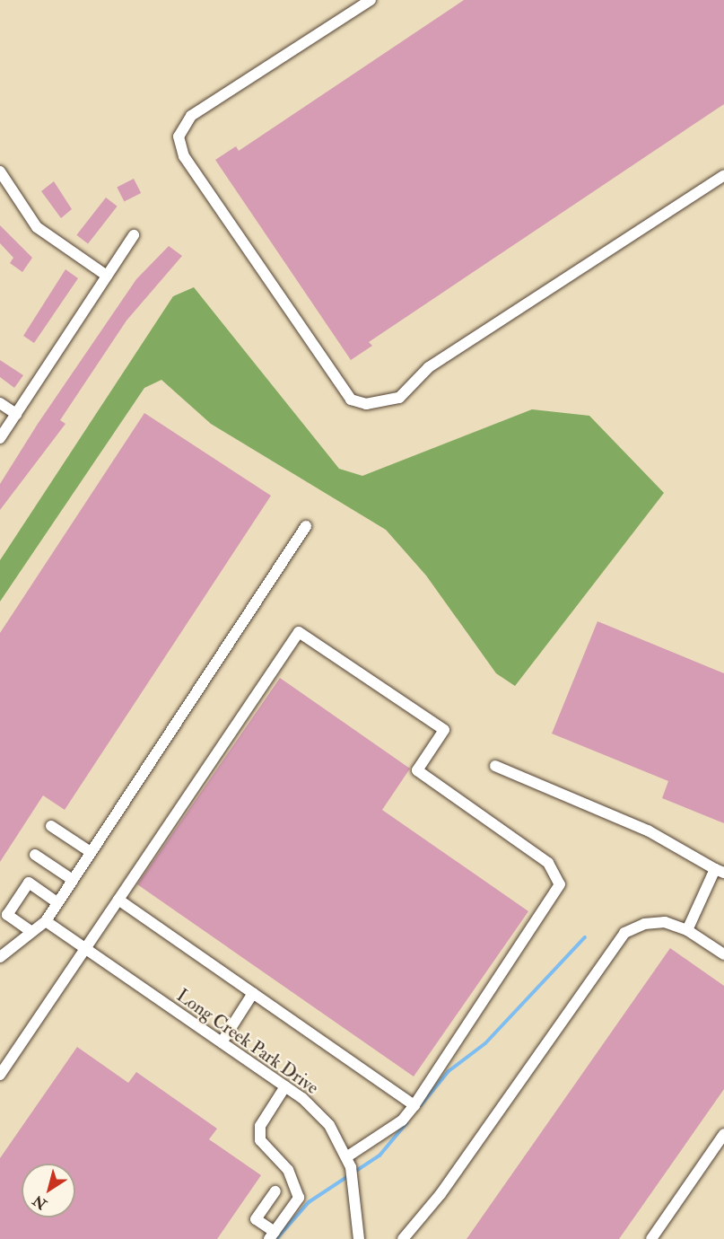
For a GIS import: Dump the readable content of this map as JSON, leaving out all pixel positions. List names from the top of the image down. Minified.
{"streets":{"street":["Long Creek Park Drive"]},"north":"bottom left"}
